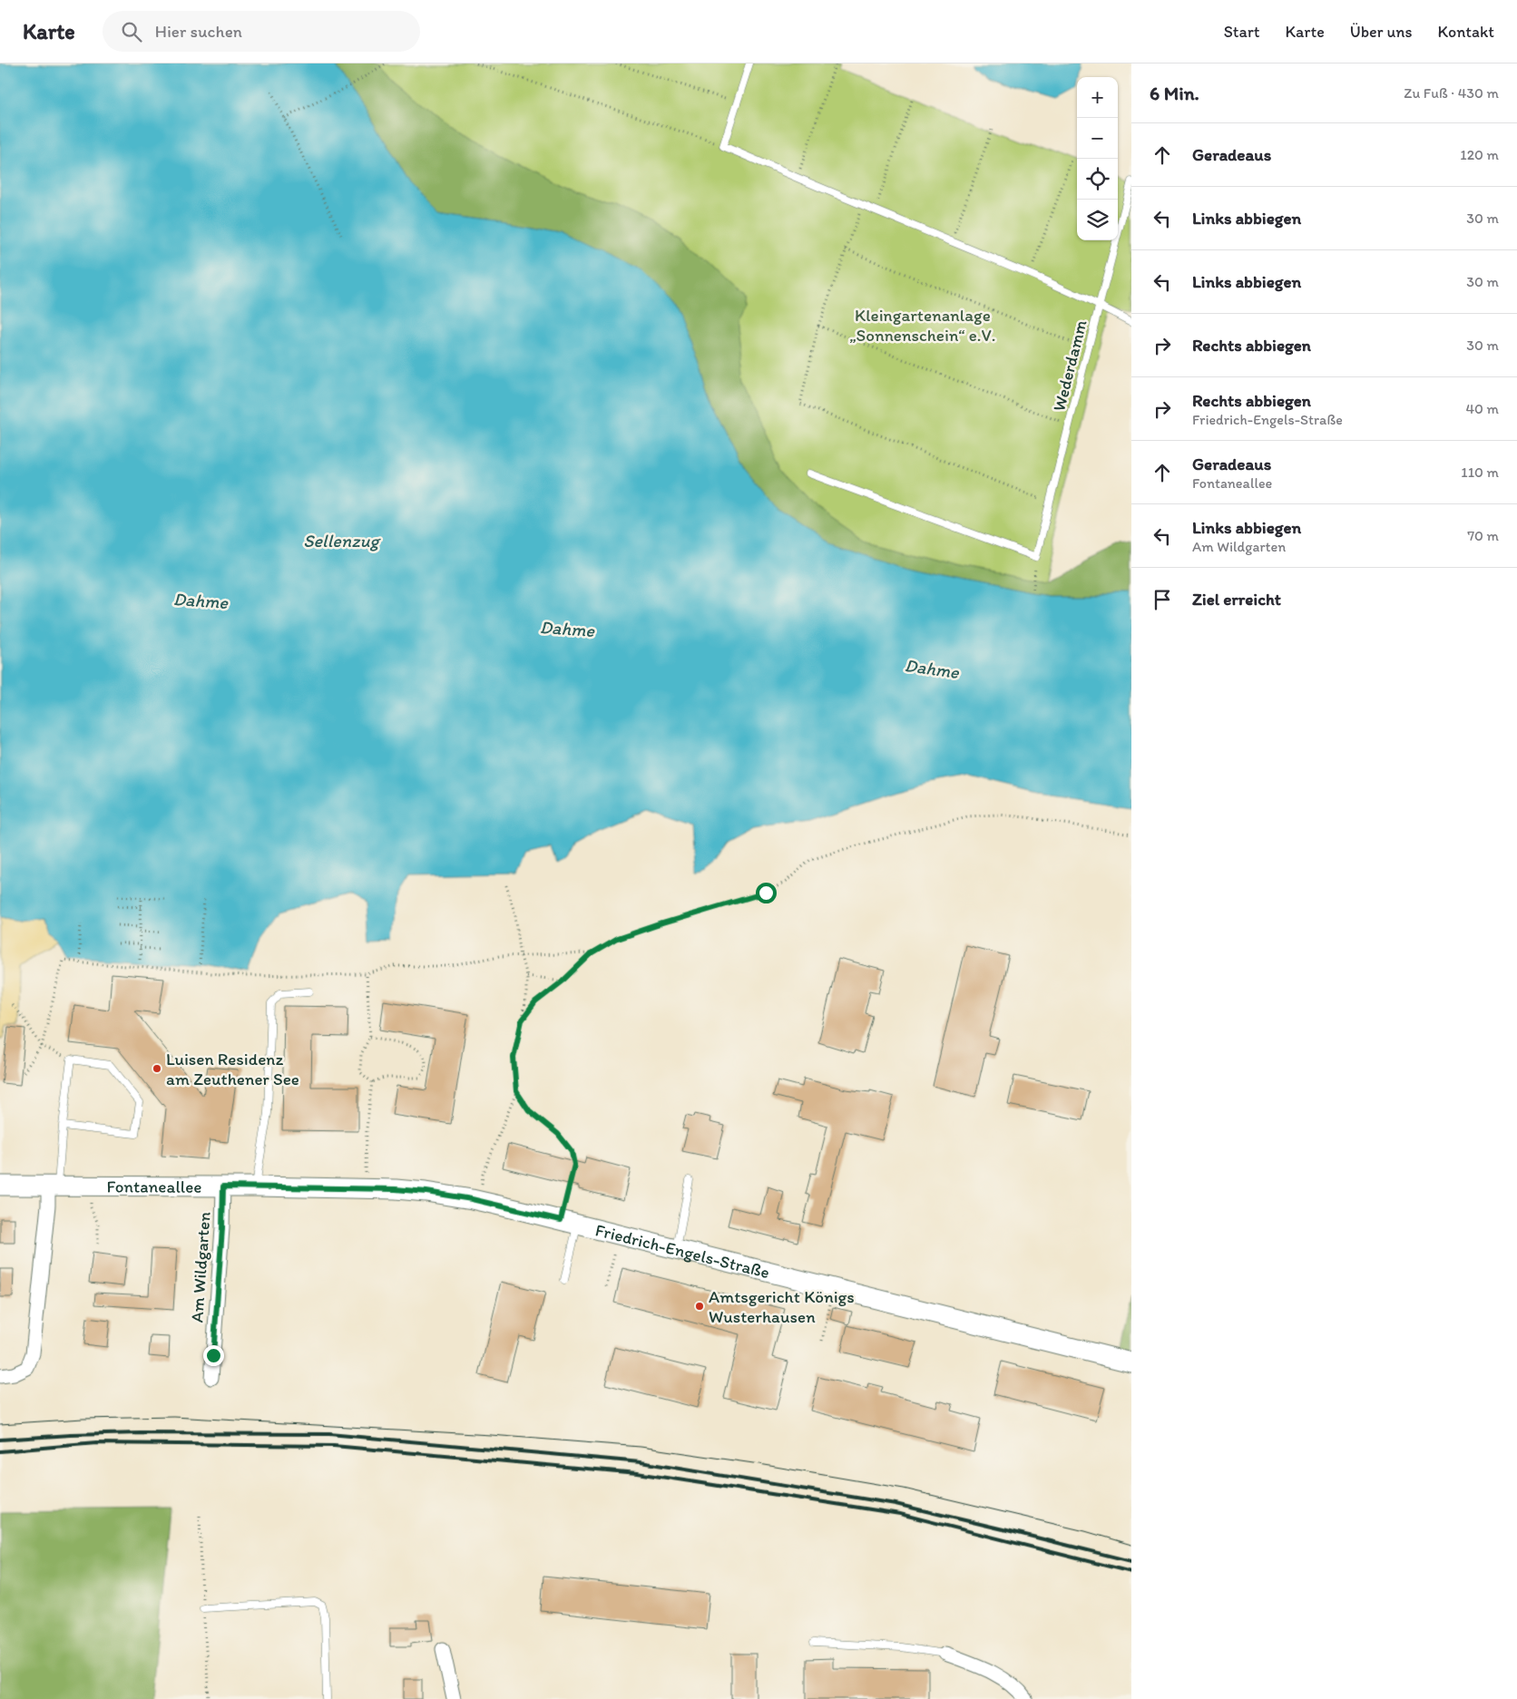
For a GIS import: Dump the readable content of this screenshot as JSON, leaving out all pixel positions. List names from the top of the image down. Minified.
{"streets":{"main road":["Fontaneallee","Friedrich-Engels-Straße"],"street":["Am Wildgarten"],"lane":["Wederdamm"]},"crossings":[["Fontaneallee","Friedrich-Engels-Straße"],["Fontaneallee","Am Wildgarten"]],"water":["Sellenzug","Dahme"],"parks":["Kleingartenanlage „Sonnenschein“ e.V."],"places":["Luisen Residenz am Zeuthener See","Amtsgericht Königs Wusterhausen"],"page":{"header":"Karte","search":"Hier suchen","nav":["Start","Karte","Über uns","Kontakt"],"heading":["6 Min.","Zu Fuß · 430 m"],"map_buttons":["+","−"],"list":[["Geradeaus","120 m"],["Links abbiegen","30 m"],["Links abbiegen","30 m"],["Rechts abbiegen","30 m"],["Rechts abbiegen","Friedrich-Engels-Straße","40 m"],["Geradeaus","Fontaneallee","110 m"],["Links abbiegen","Am Wildgarten","70 m"],"Ziel erreicht"]}}
